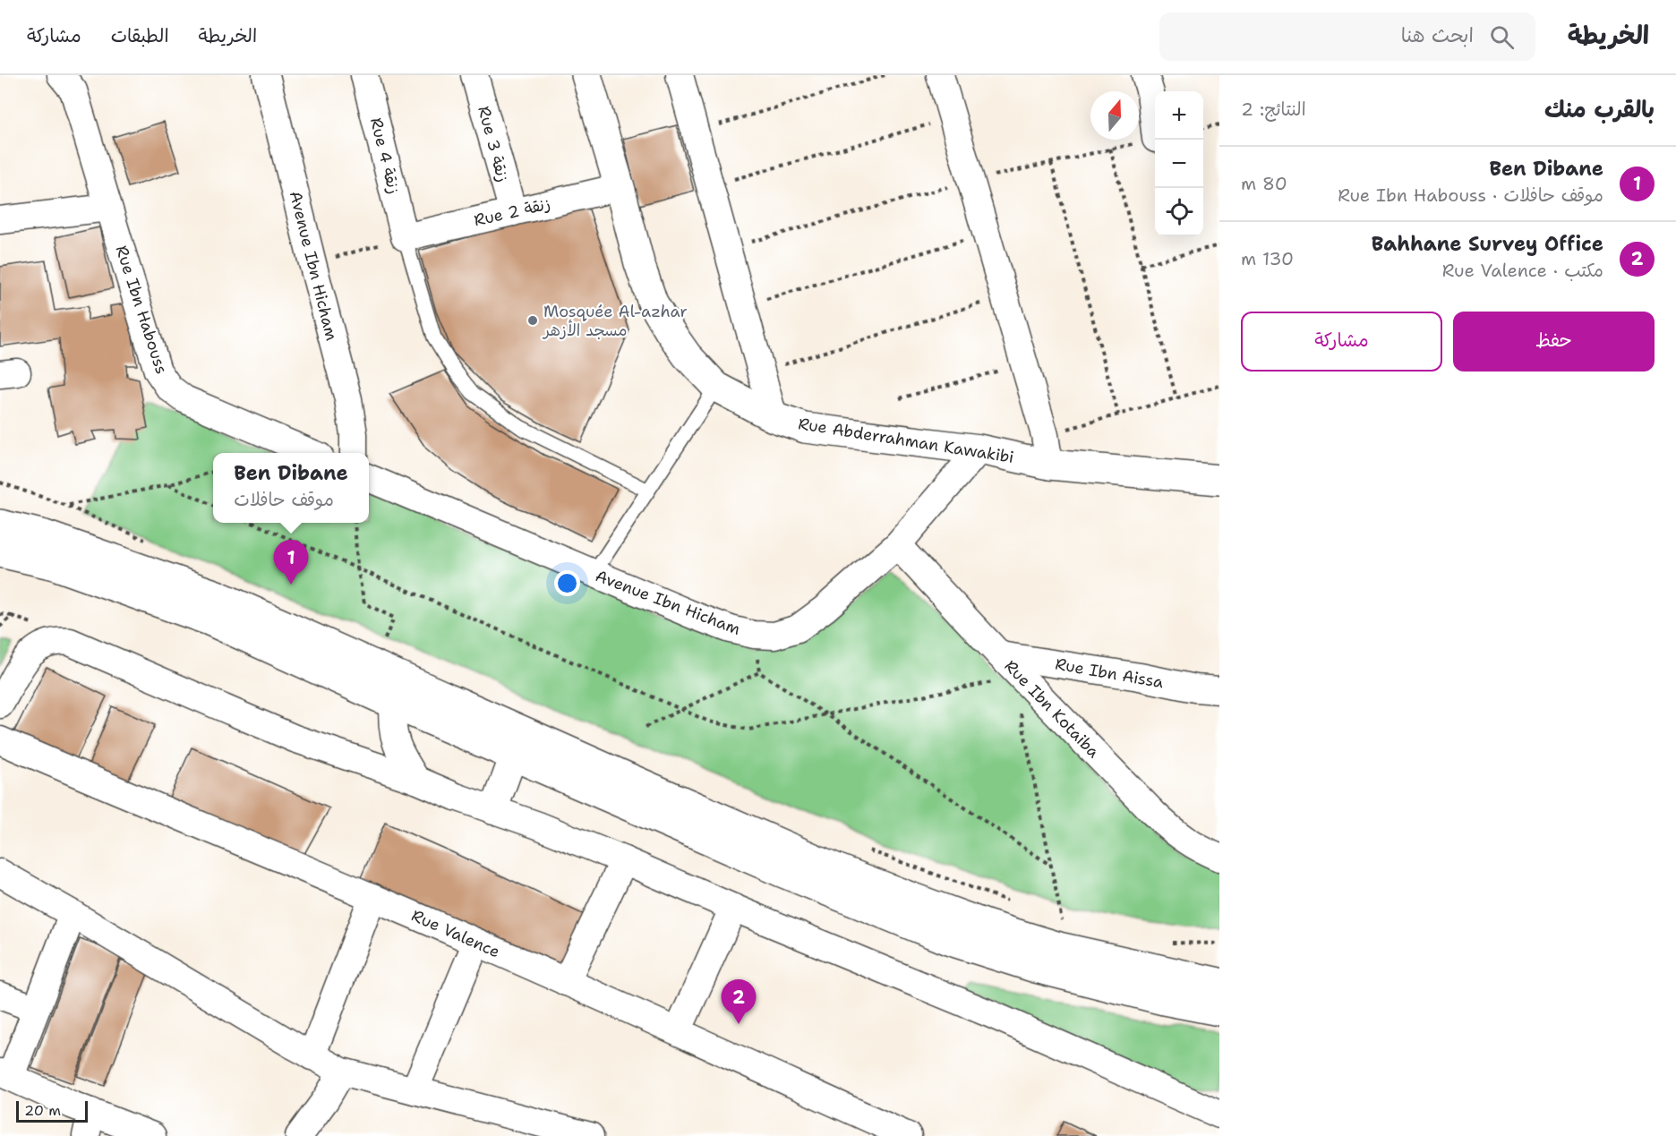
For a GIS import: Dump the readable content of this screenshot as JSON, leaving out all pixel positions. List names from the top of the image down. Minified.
{"streets":{"main road":["Rue Abderrahman Kawakibi"],"street":["Rue 3 زنقة","Rue 4 زنقة","Rue 2 زنقة","Avenue Ibn Hicham","Rue Ibn Habouss","Rue Ibn Aissa","Rue Ibn Kotaiba","Rue Valence"]},"crossings":[["Rue 3 زنقة","Rue 2 زنقة"],["Rue 4 زنقة","Rue 2 زنقة"],["Rue 2 زنقة","Rue Abderrahman Kawakibi"],["Avenue Ibn Hicham","Rue Abderrahman Kawakibi"],["Avenue Ibn Hicham","Rue Ibn Kotaiba"],["Rue Ibn Aissa","Rue Ibn Kotaiba"]],"places":["Mosquée Al-azhar مسجد الأزهر"],"scale_bar":"20 m","north":"top","page":{"header":"الخريطة","search":"ابحث هنا","nav":["الخريطة","الطبقات","مشاركة"],"heading":["بالقرب منك","النتائج: 2"],"map_buttons":["+","−"],"list":[{"mark":"1","name":"Ben Dibane","note":"موقف حافلات · Rue Ibn Habouss","value":"80 m"},{"mark":"2","name":"Bahhane Survey Office","note":"مكتب · Rue Valence","value":"130 m"}],"buttons":["حفظ","مشاركة"],"popup":["Ben Dibane","موقف حافلات"],"pins":["1","2"],"scale":"20 m"}}
